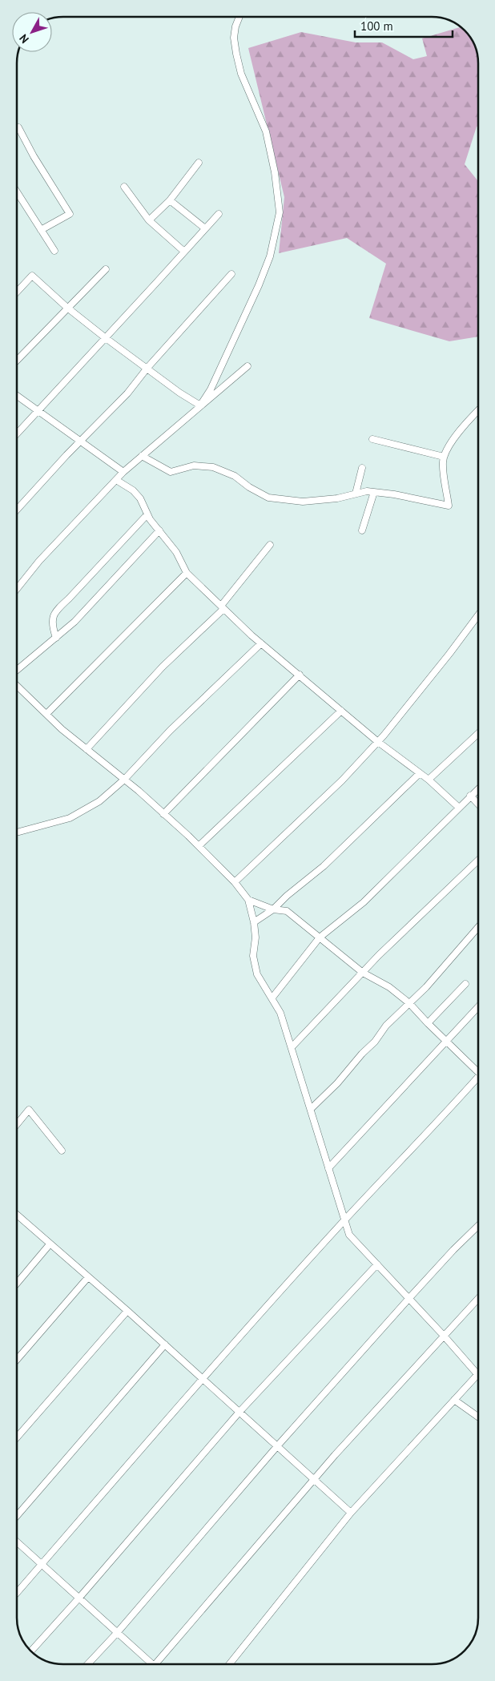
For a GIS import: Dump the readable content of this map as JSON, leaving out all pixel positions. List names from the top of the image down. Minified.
{"scale_bar":"100 m","north":"bottom left"}
